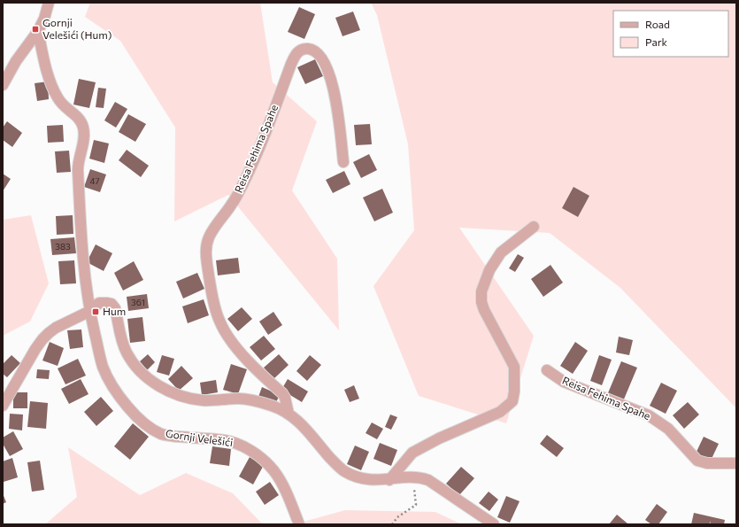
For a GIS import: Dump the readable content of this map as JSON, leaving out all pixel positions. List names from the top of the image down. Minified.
{"streets":{"street":["Reisa Fehima Spahe","Gornji Velešići"]},"places":{"transit":["Gornji Velešići (Hum)","Hum"]},"house_numbers":["47","383","361"],"legend":["Road","Park"]}
